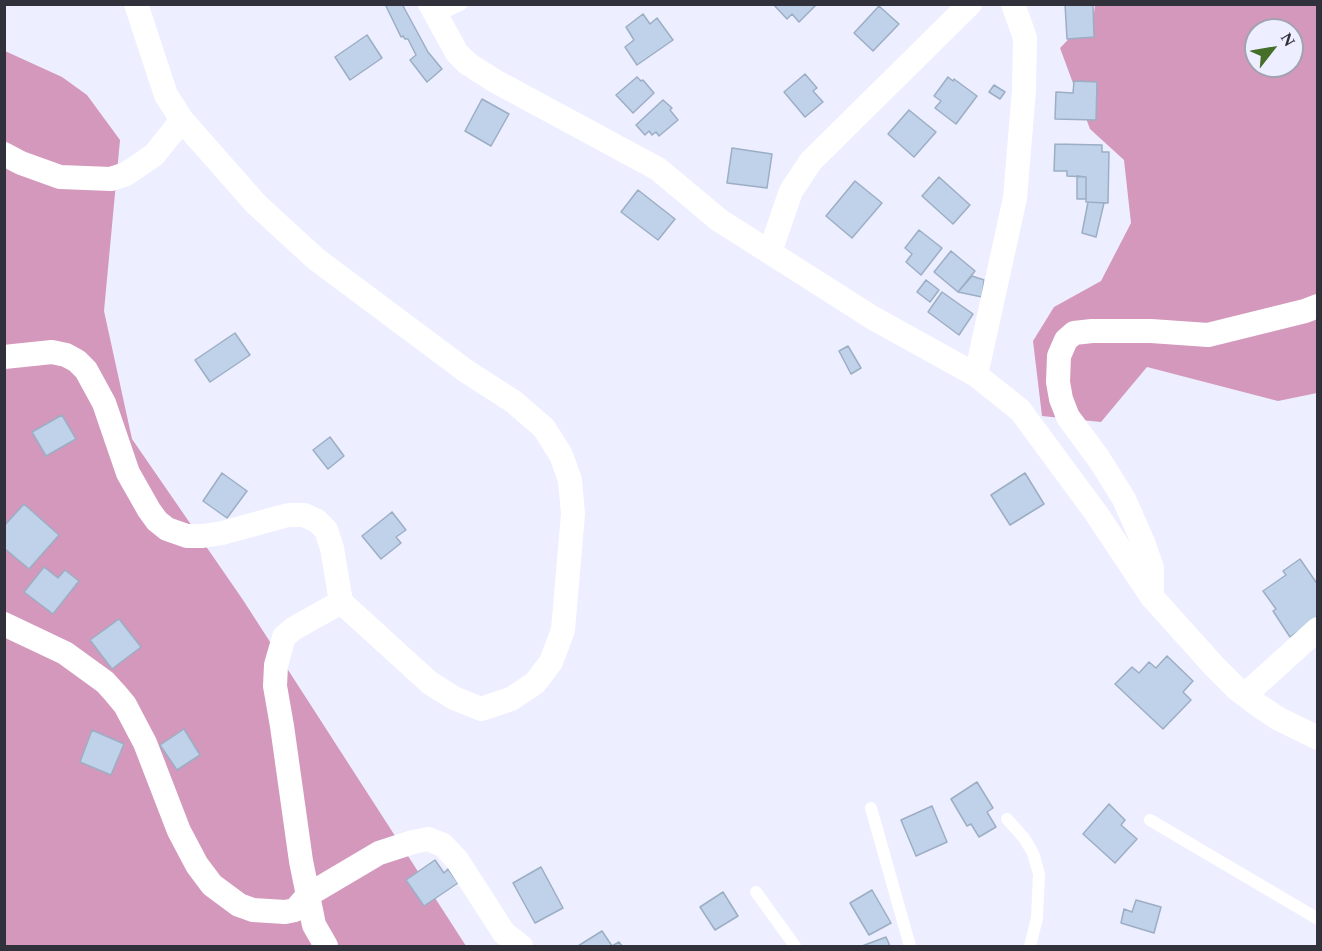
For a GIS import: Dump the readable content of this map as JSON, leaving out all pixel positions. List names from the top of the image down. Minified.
{"north":"top right"}
